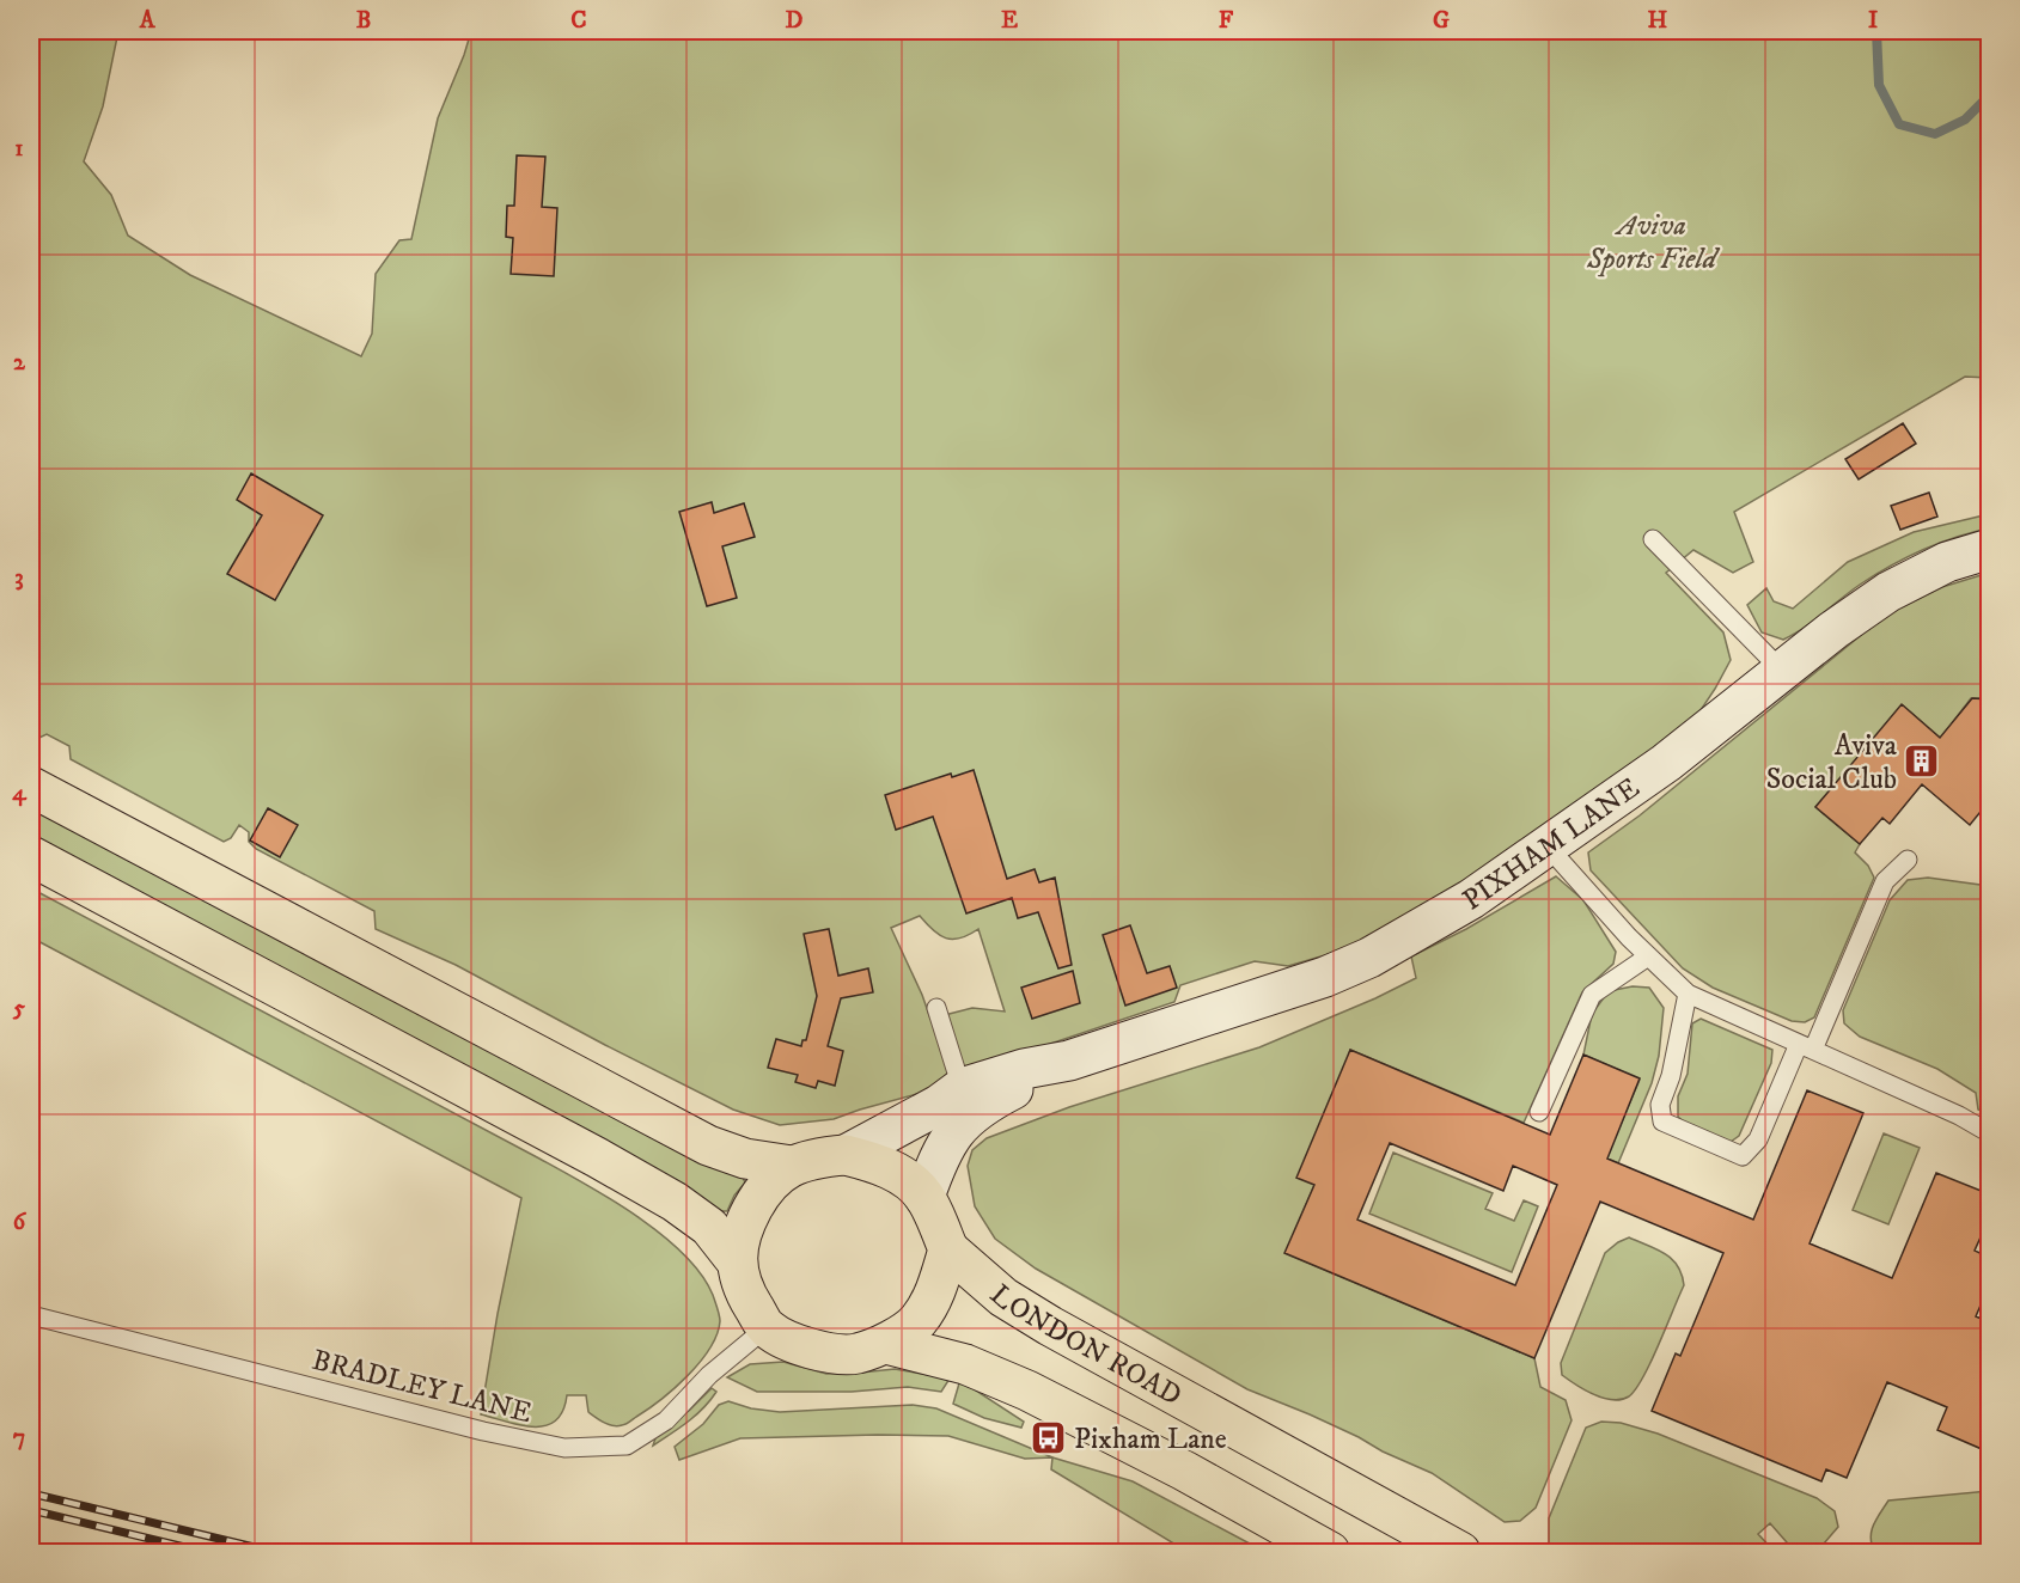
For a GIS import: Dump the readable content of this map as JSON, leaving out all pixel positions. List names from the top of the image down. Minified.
{"streets":{"highway":["LONDON ROAD"],"main road":["PIXHAM LANE"],"lane":["BRADLEY LANE"]},"crossings":[["PIXHAM LANE","LONDON ROAD"],["PIXHAM LANE","BRADLEY LANE"],["LONDON ROAD","BRADLEY LANE"]],"parks":["Aviva Sports Field"],"places":{"building":["Aviva Social Club"],"bus stop":["Pixham Lane"]},"grid":{"columns":["A","B","C","D","E","F","G","H","I"],"rows":["1","2","3","4","5","6","7"]}}
